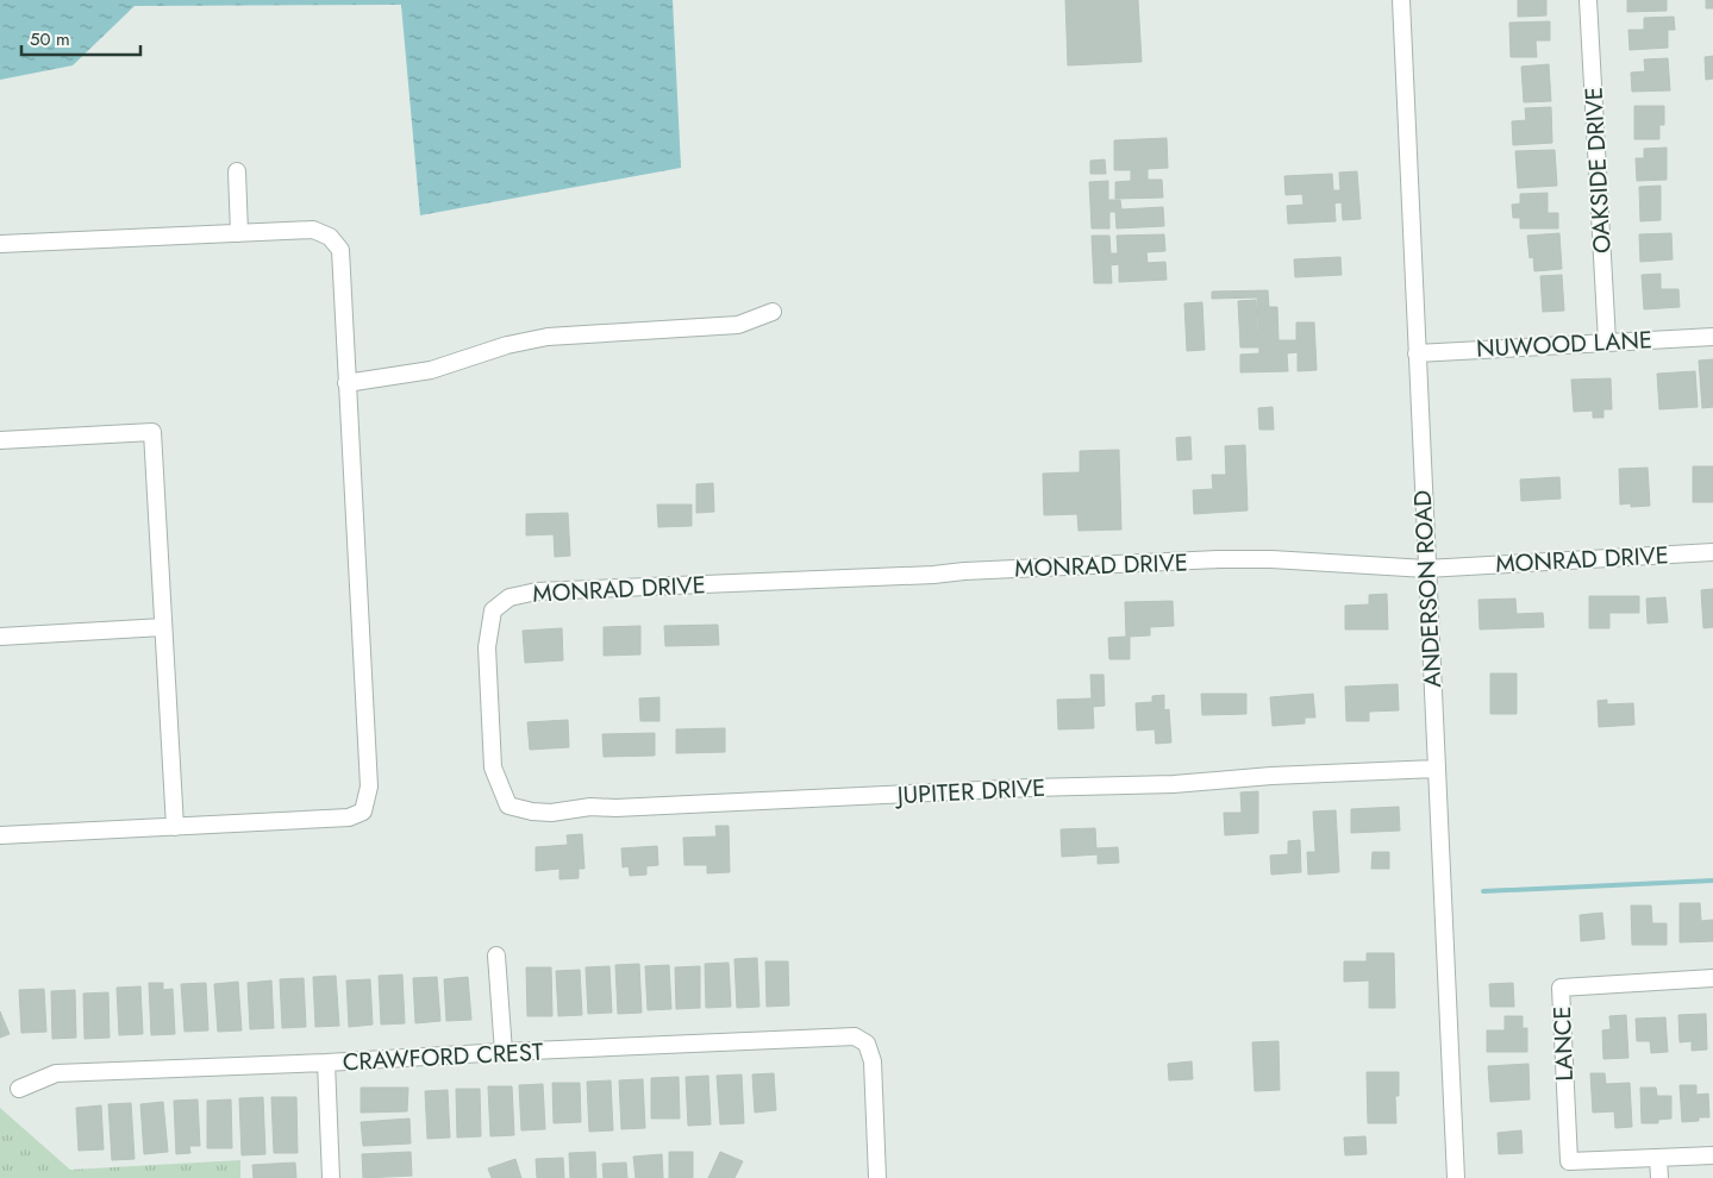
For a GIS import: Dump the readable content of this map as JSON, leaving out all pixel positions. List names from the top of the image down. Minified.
{"streets":{"street":["OAKSIDE DRIVE","NUWOOD LANE","MONRAD DRIVE","ANDERSON ROAD","JUPITER DRIVE","LANCE","CRAWFORD CREST"]},"crossings":[["OAKSIDE DRIVE","NUWOOD LANE"],["NUWOOD LANE","ANDERSON ROAD"],["MONRAD DRIVE","ANDERSON ROAD"],["MONRAD DRIVE","JUPITER DRIVE"],["ANDERSON ROAD","JUPITER DRIVE"]],"scale_bar":"50 m"}
